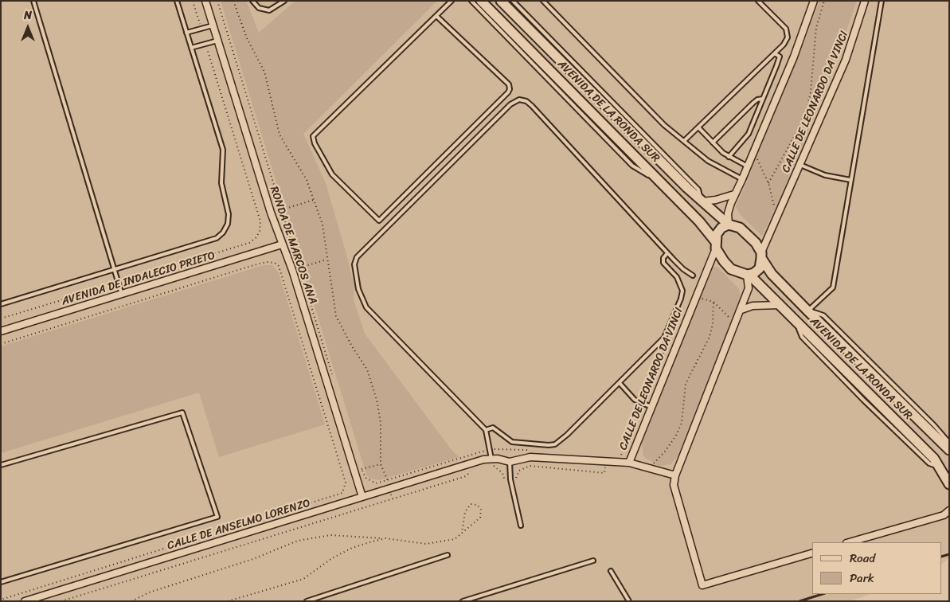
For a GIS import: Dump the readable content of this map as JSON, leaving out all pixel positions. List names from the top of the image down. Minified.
{"streets":{"main road":["AVENIDA DE LA RONDA SUR"],"street":["CALLE DE LEONARDO DA VINCI","RONDA DE MARCOS ANA","AVENIDA DE INDALECIO PRIETO","CALLE DE ANSELMO LORENZO"]},"crossings":[["CALLE DE LEONARDO DA VINCI","AVENIDA DE LA RONDA SUR"],["RONDA DE MARCOS ANA","AVENIDA DE INDALECIO PRIETO"],["RONDA DE MARCOS ANA","CALLE DE ANSELMO LORENZO"]],"legend":["Road","Park"],"north":"top"}
